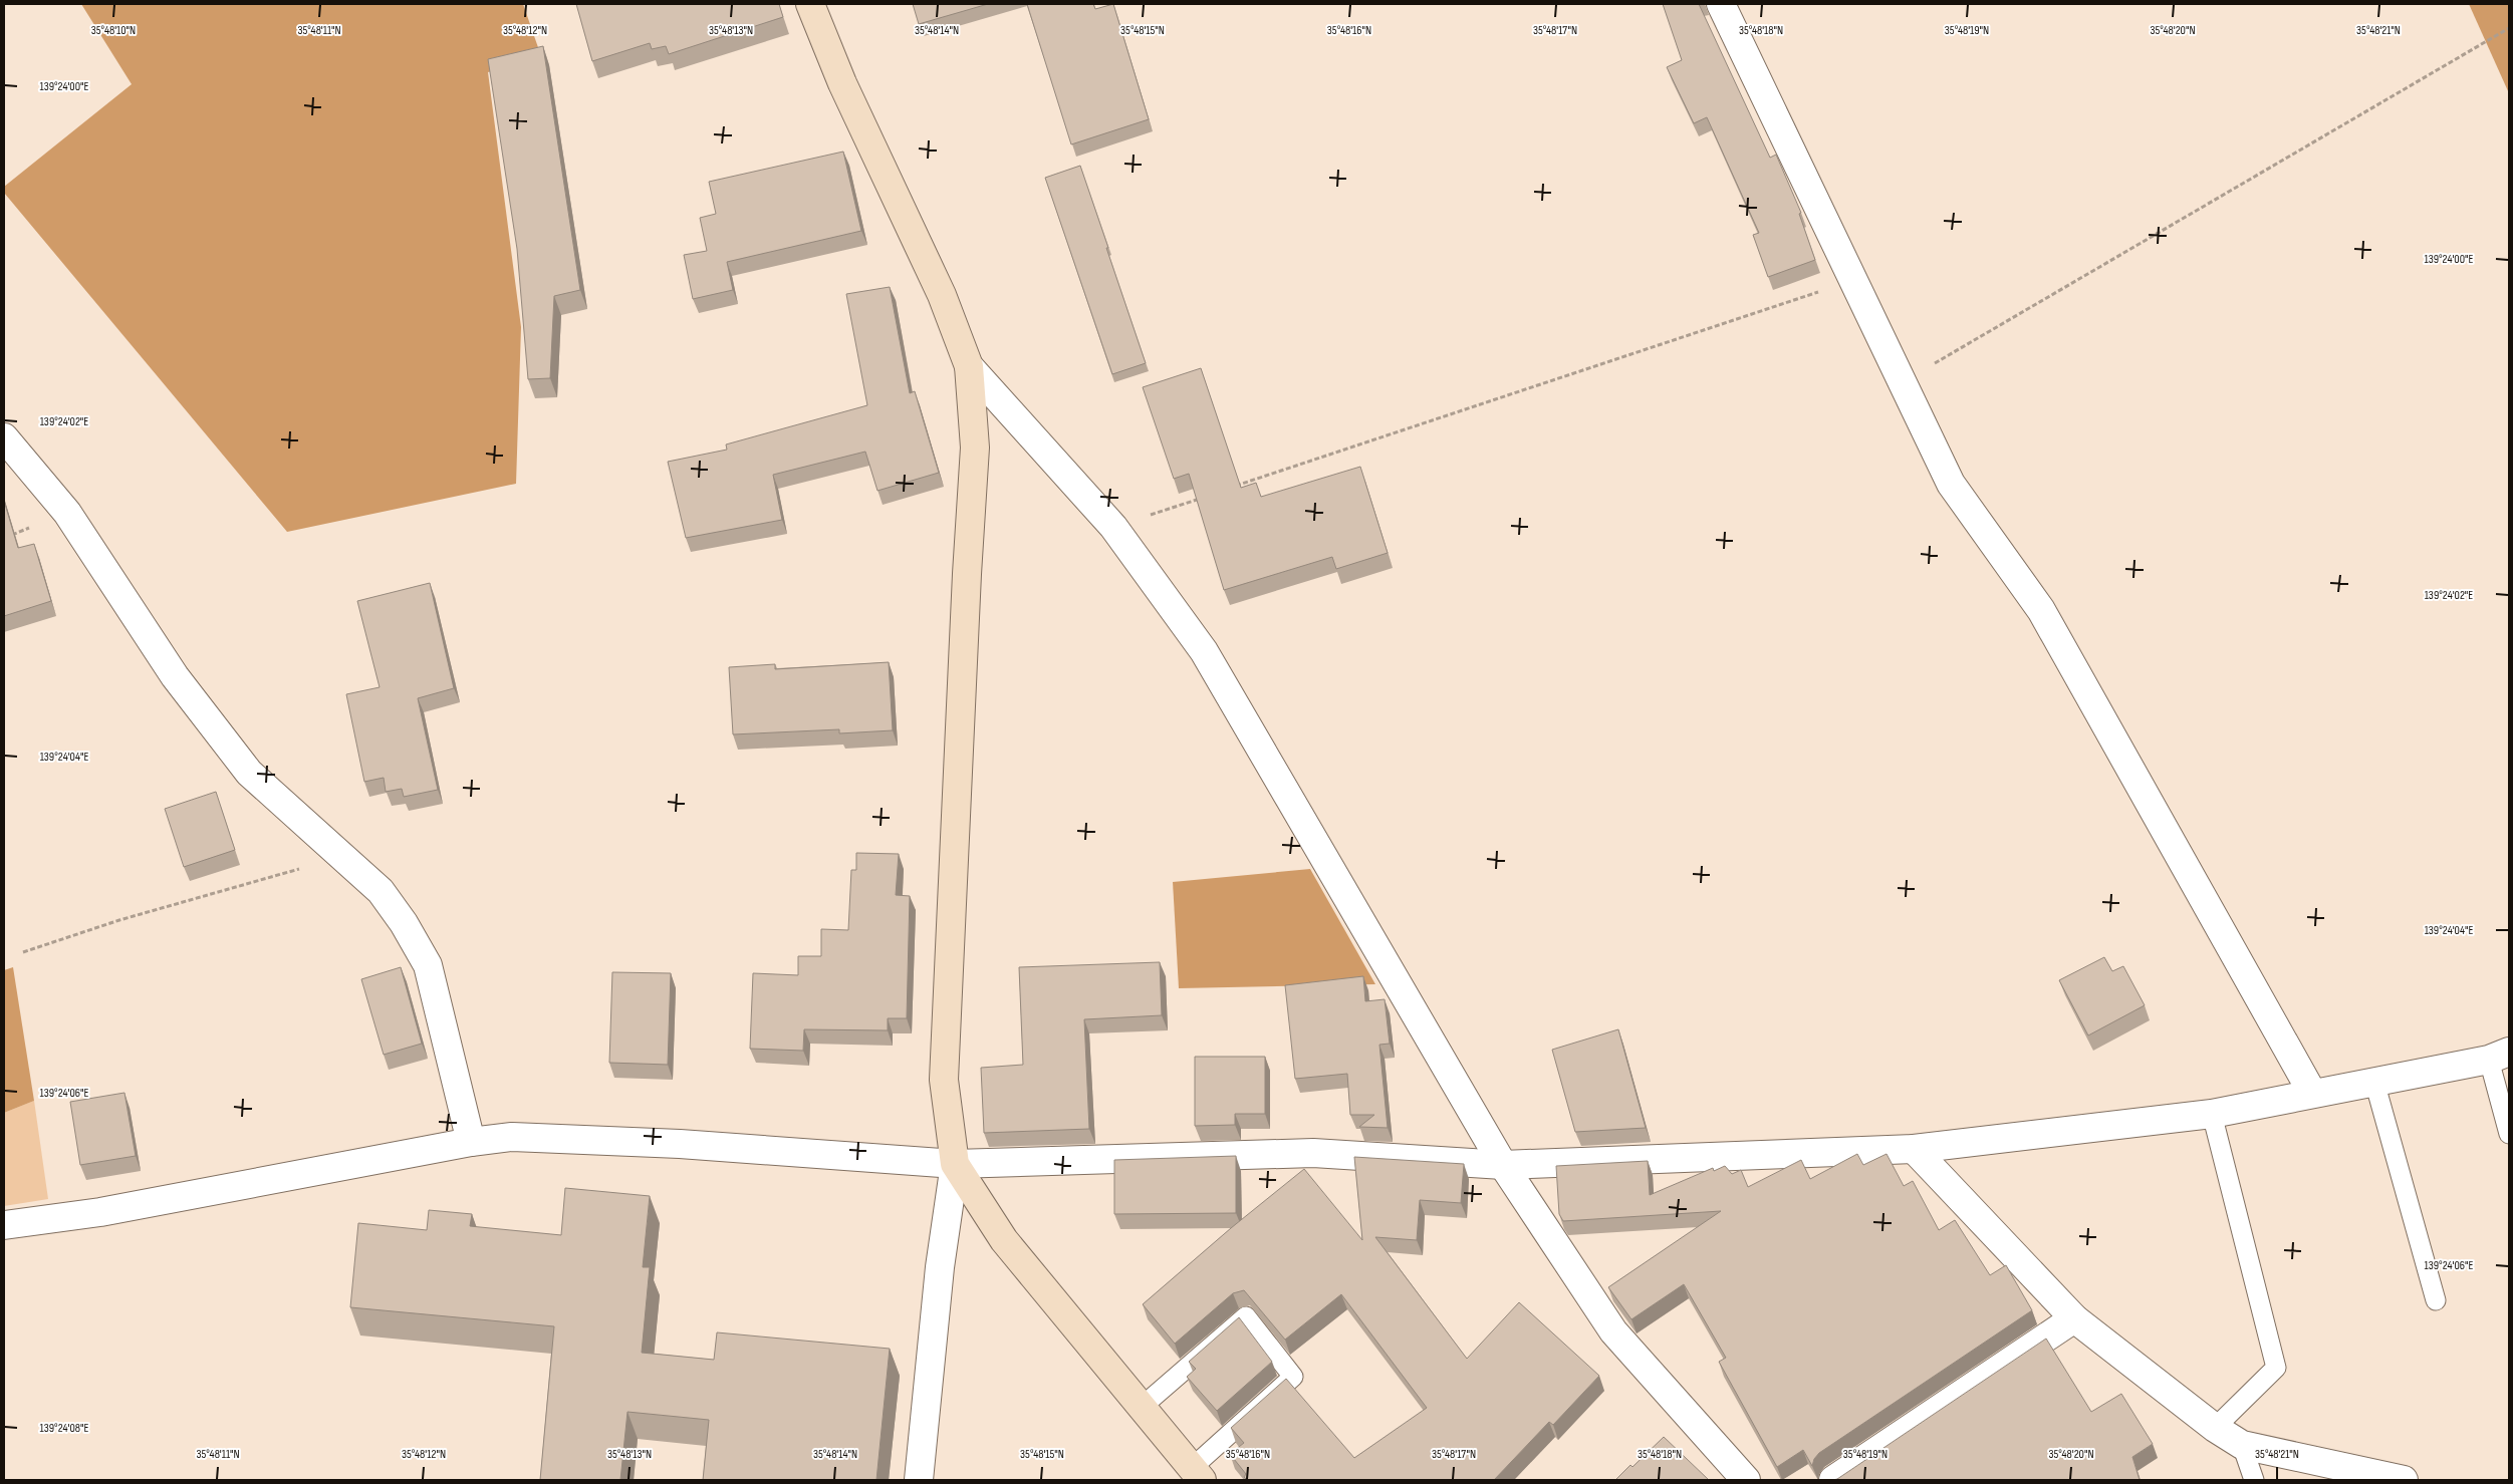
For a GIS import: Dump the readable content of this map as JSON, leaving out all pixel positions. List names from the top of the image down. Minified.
{"coordinates":["35°48'10\"N","35°48'11\"N","35°48'12\"N","35°48'13\"N","35°48'14\"N","35°48'15\"N","35°48'16\"N","35°48'17\"N","35°48'18\"N","35°48'19\"N","35°48'20\"N","35°48'21\"N","139°24'00\"E","139°24'02\"E","139°24'04\"E","139°24'06\"E","139°24'08\"E"]}
